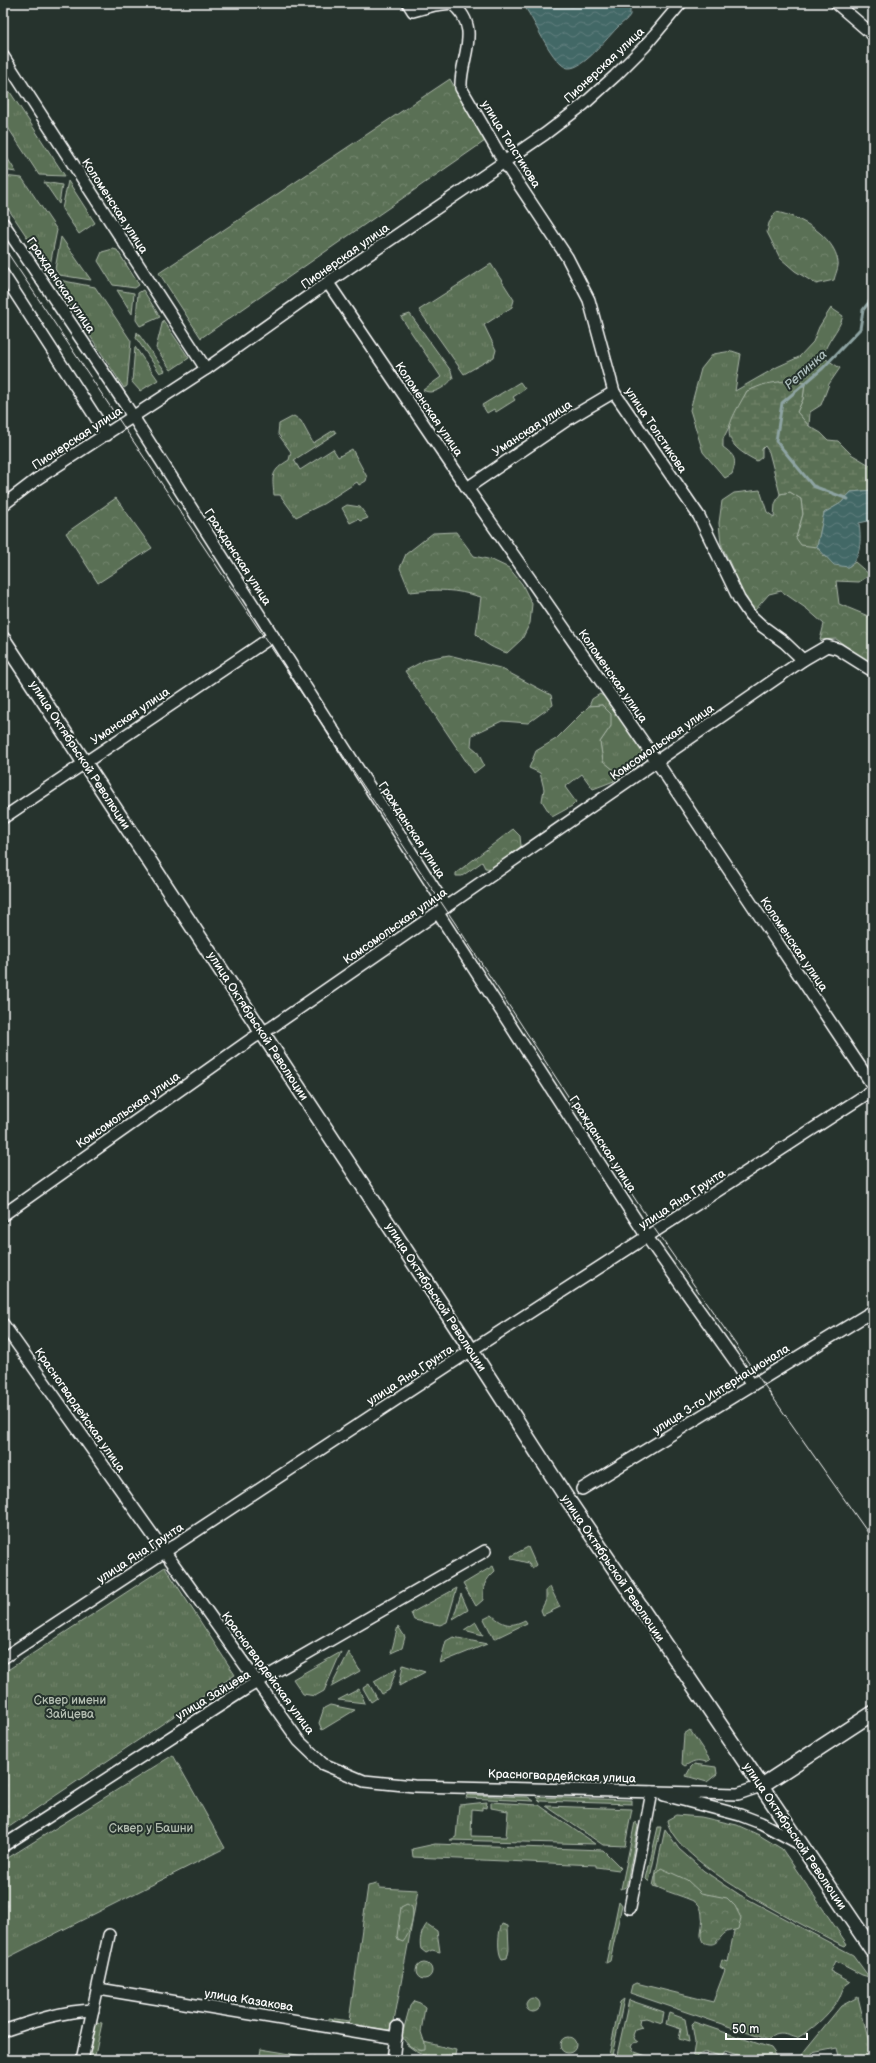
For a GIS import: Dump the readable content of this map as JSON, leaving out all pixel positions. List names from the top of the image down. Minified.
{"streets":{"main road":["улица Октябрьской Революции"],"street":["Пионерская улица","улица Толстикова","Коломенская улица","Гражданская улица","Уманская улица","Комсомольская улица","улица Яна Грунта","улица 3-го Интернационала","Красногвардейская улица","улица Зайцева","улица Казакова"]},"crossings":[["Пионерская улица","улица Толстикова"],["Пионерская улица","Коломенская улица"],["Пионерская улица","Гражданская улица"],["улица Толстикова","Уманская улица"],["улица Толстикова","Комсомольская улица"],["Коломенская улица","Уманская улица"],["Коломенская улица","Комсомольская улица"],["Гражданская улица","Уманская улица"],["Гражданская улица","Комсомольская улица"],["Гражданская улица","улица Яна Грунта"],["Гражданская улица","улица 3-го Интернационала"],["Уманская улица","улица Октябрьской Революции"],["Комсомольская улица","улица Октябрьской Революции"],["улица Октябрьской Революции","улица Яна Грунта"],["улица Яна Грунта","Красногвардейская улица"],["Красногвардейская улица","улица Зайцева"]],"water":["Репинка"],"parks":["Сквер имени Зайцева","Сквер у Башни"],"scale_bar":"50 m"}
